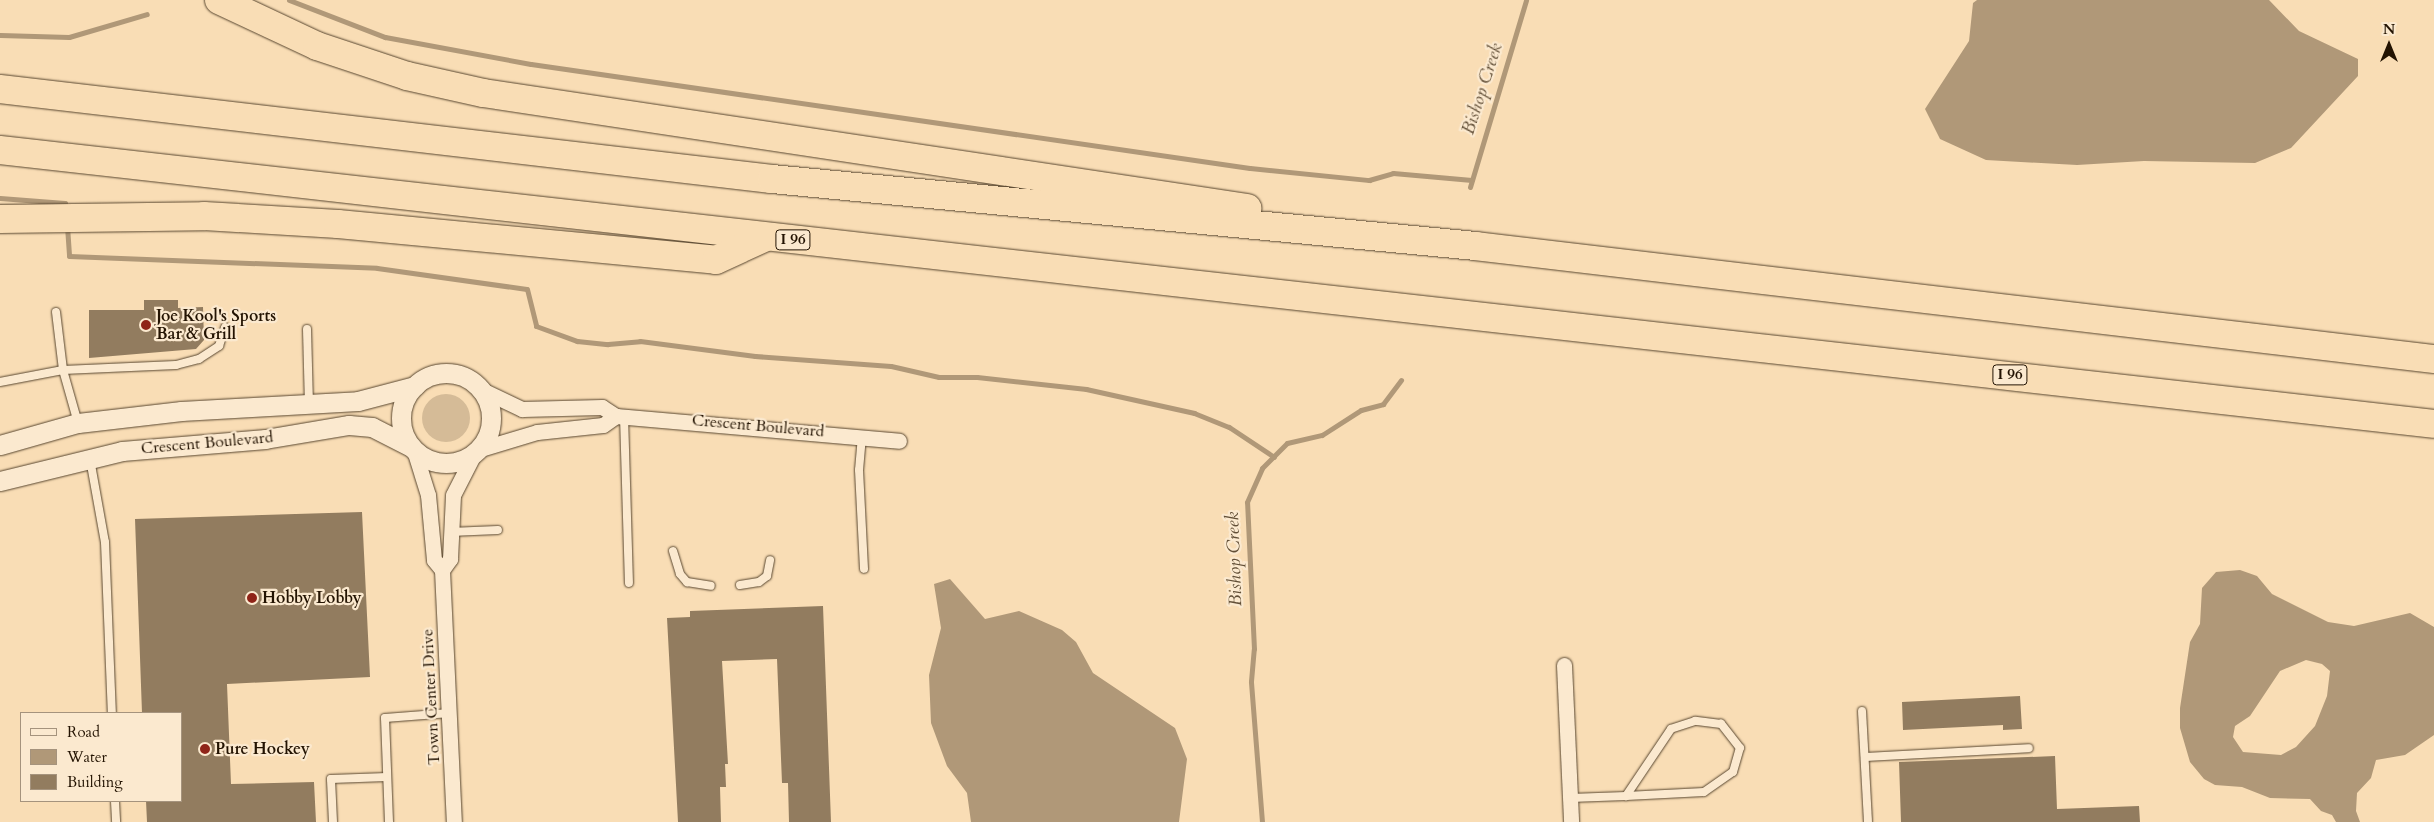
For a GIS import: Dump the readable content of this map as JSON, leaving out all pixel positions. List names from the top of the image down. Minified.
{"streets":{"highway":["I 96"],"street":["Crescent Boulevard","Town Center Drive"]},"crossings":[["Crescent Boulevard","Town Center Drive"]],"water":["Bishop Creek"],"places":["Joe Kool's Sports Bar & Grill","Hobby Lobby","Pure Hockey"],"legend":["Road","Water","Building"],"north":"top"}
